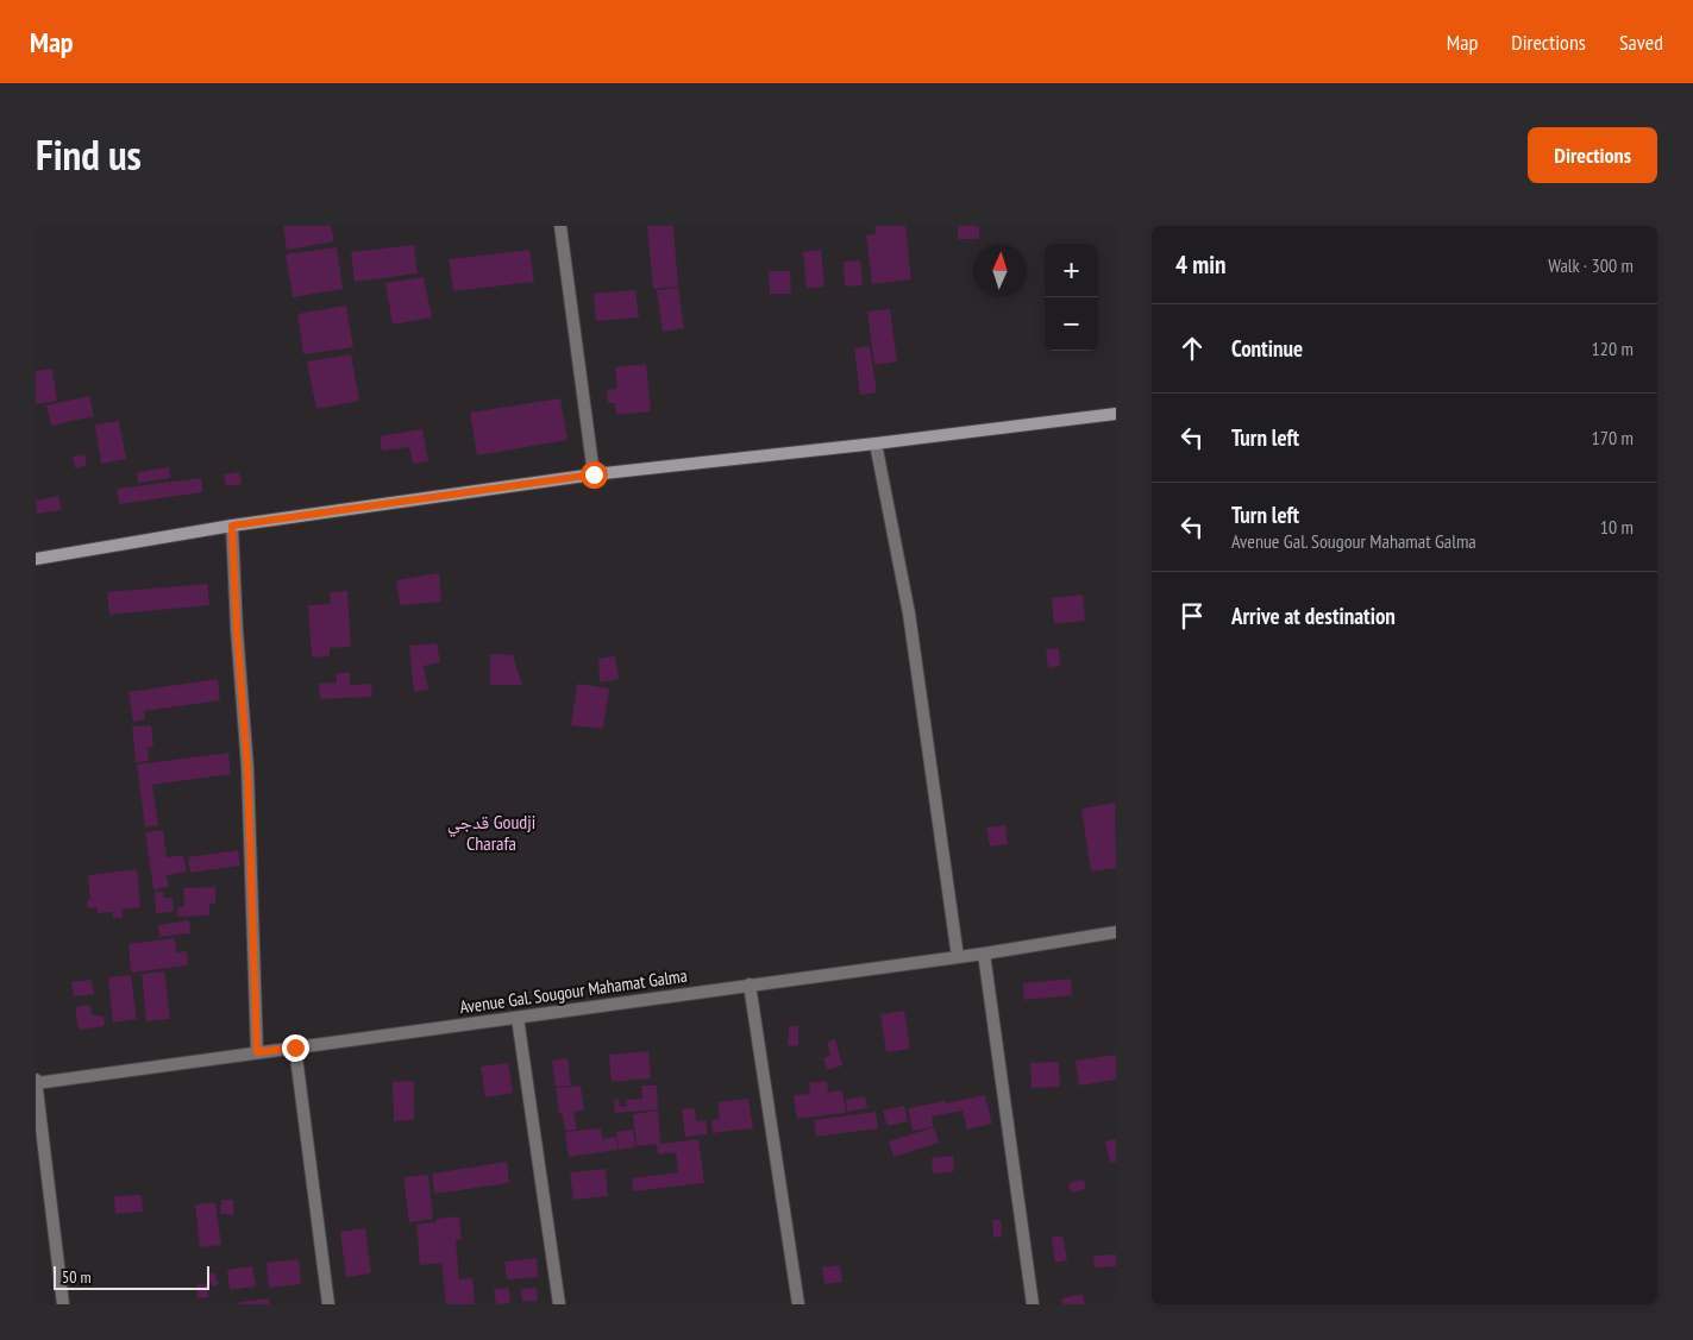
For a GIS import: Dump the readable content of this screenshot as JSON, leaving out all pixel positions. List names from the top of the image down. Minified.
{"streets":{"street":["Avenue Gal. Sougour Mahamat Galma"]},"districts":["قدجي Goudji Charafa"],"scale_bar":"50 m","north":"top","page":{"header":"Map","nav":["Map","Directions","Saved"],"title":"Find us","buttons":"Directions","heading":["4 min","Walk · 300 m"],"map_buttons":["+","−"],"list":[["Continue","120 m"],["Turn left","170 m"],["Turn left","Avenue Gal. Sougour Mahamat Galma","10 m"],"Arrive at destination"],"scale":"50 m"}}
